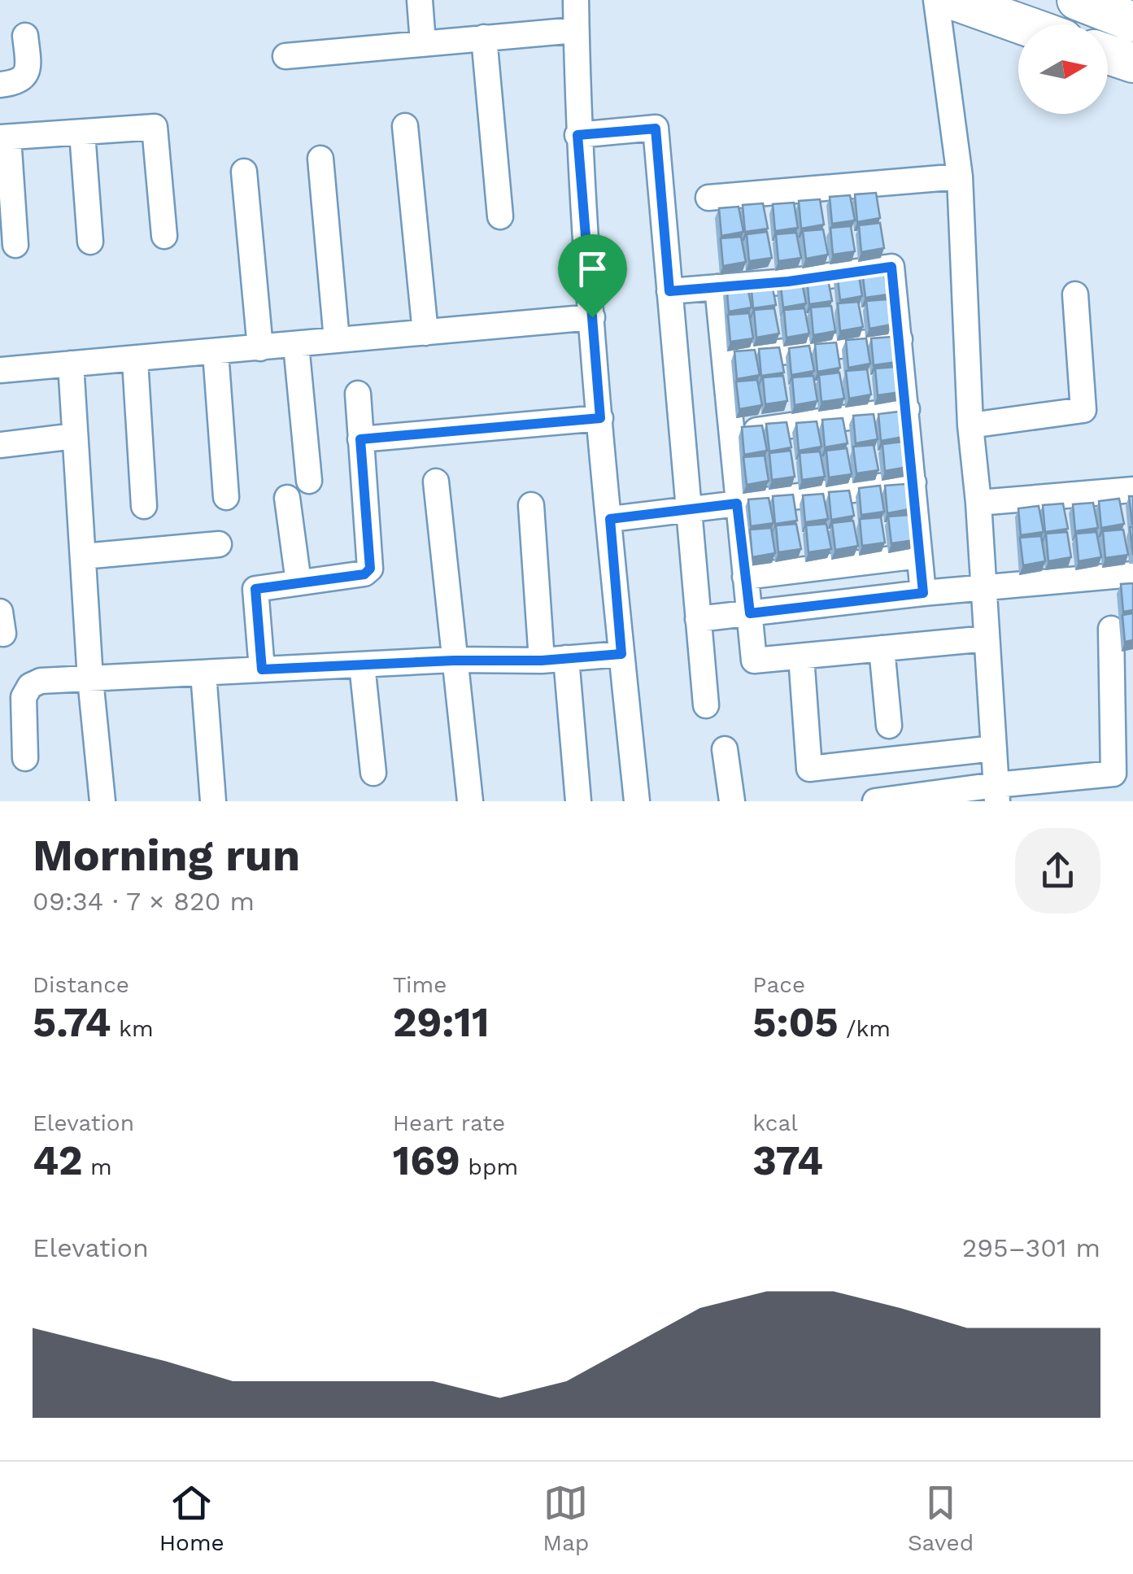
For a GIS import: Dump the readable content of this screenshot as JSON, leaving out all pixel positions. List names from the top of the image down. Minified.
{"north":"right","page":{"heading":["Morning run","09:34 · 7 × 820 m"],"stats":[["Distance","5.74 km"],["Time","29:11"],["Pace","5:05 /km"],["Elevation","42 m"],["Heart rate","169 bpm"],["kcal","374"]],"chart":["Elevation","295–301 m"],"tabs":["Home","Map","Saved"]}}
